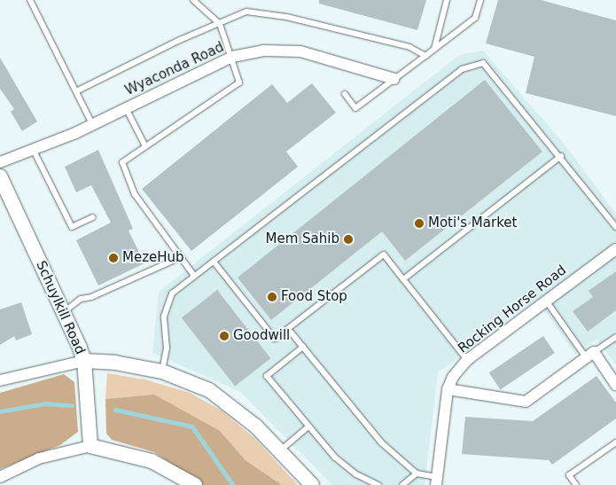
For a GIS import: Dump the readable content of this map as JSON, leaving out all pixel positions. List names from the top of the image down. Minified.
{"streets":{"street":["Wyaconda Road","Schuylkill Road","Rocking Horse Road"]},"places":["Moti's Market","Mem Sahib","MezeHub","Food Stop","Goodwill"]}
